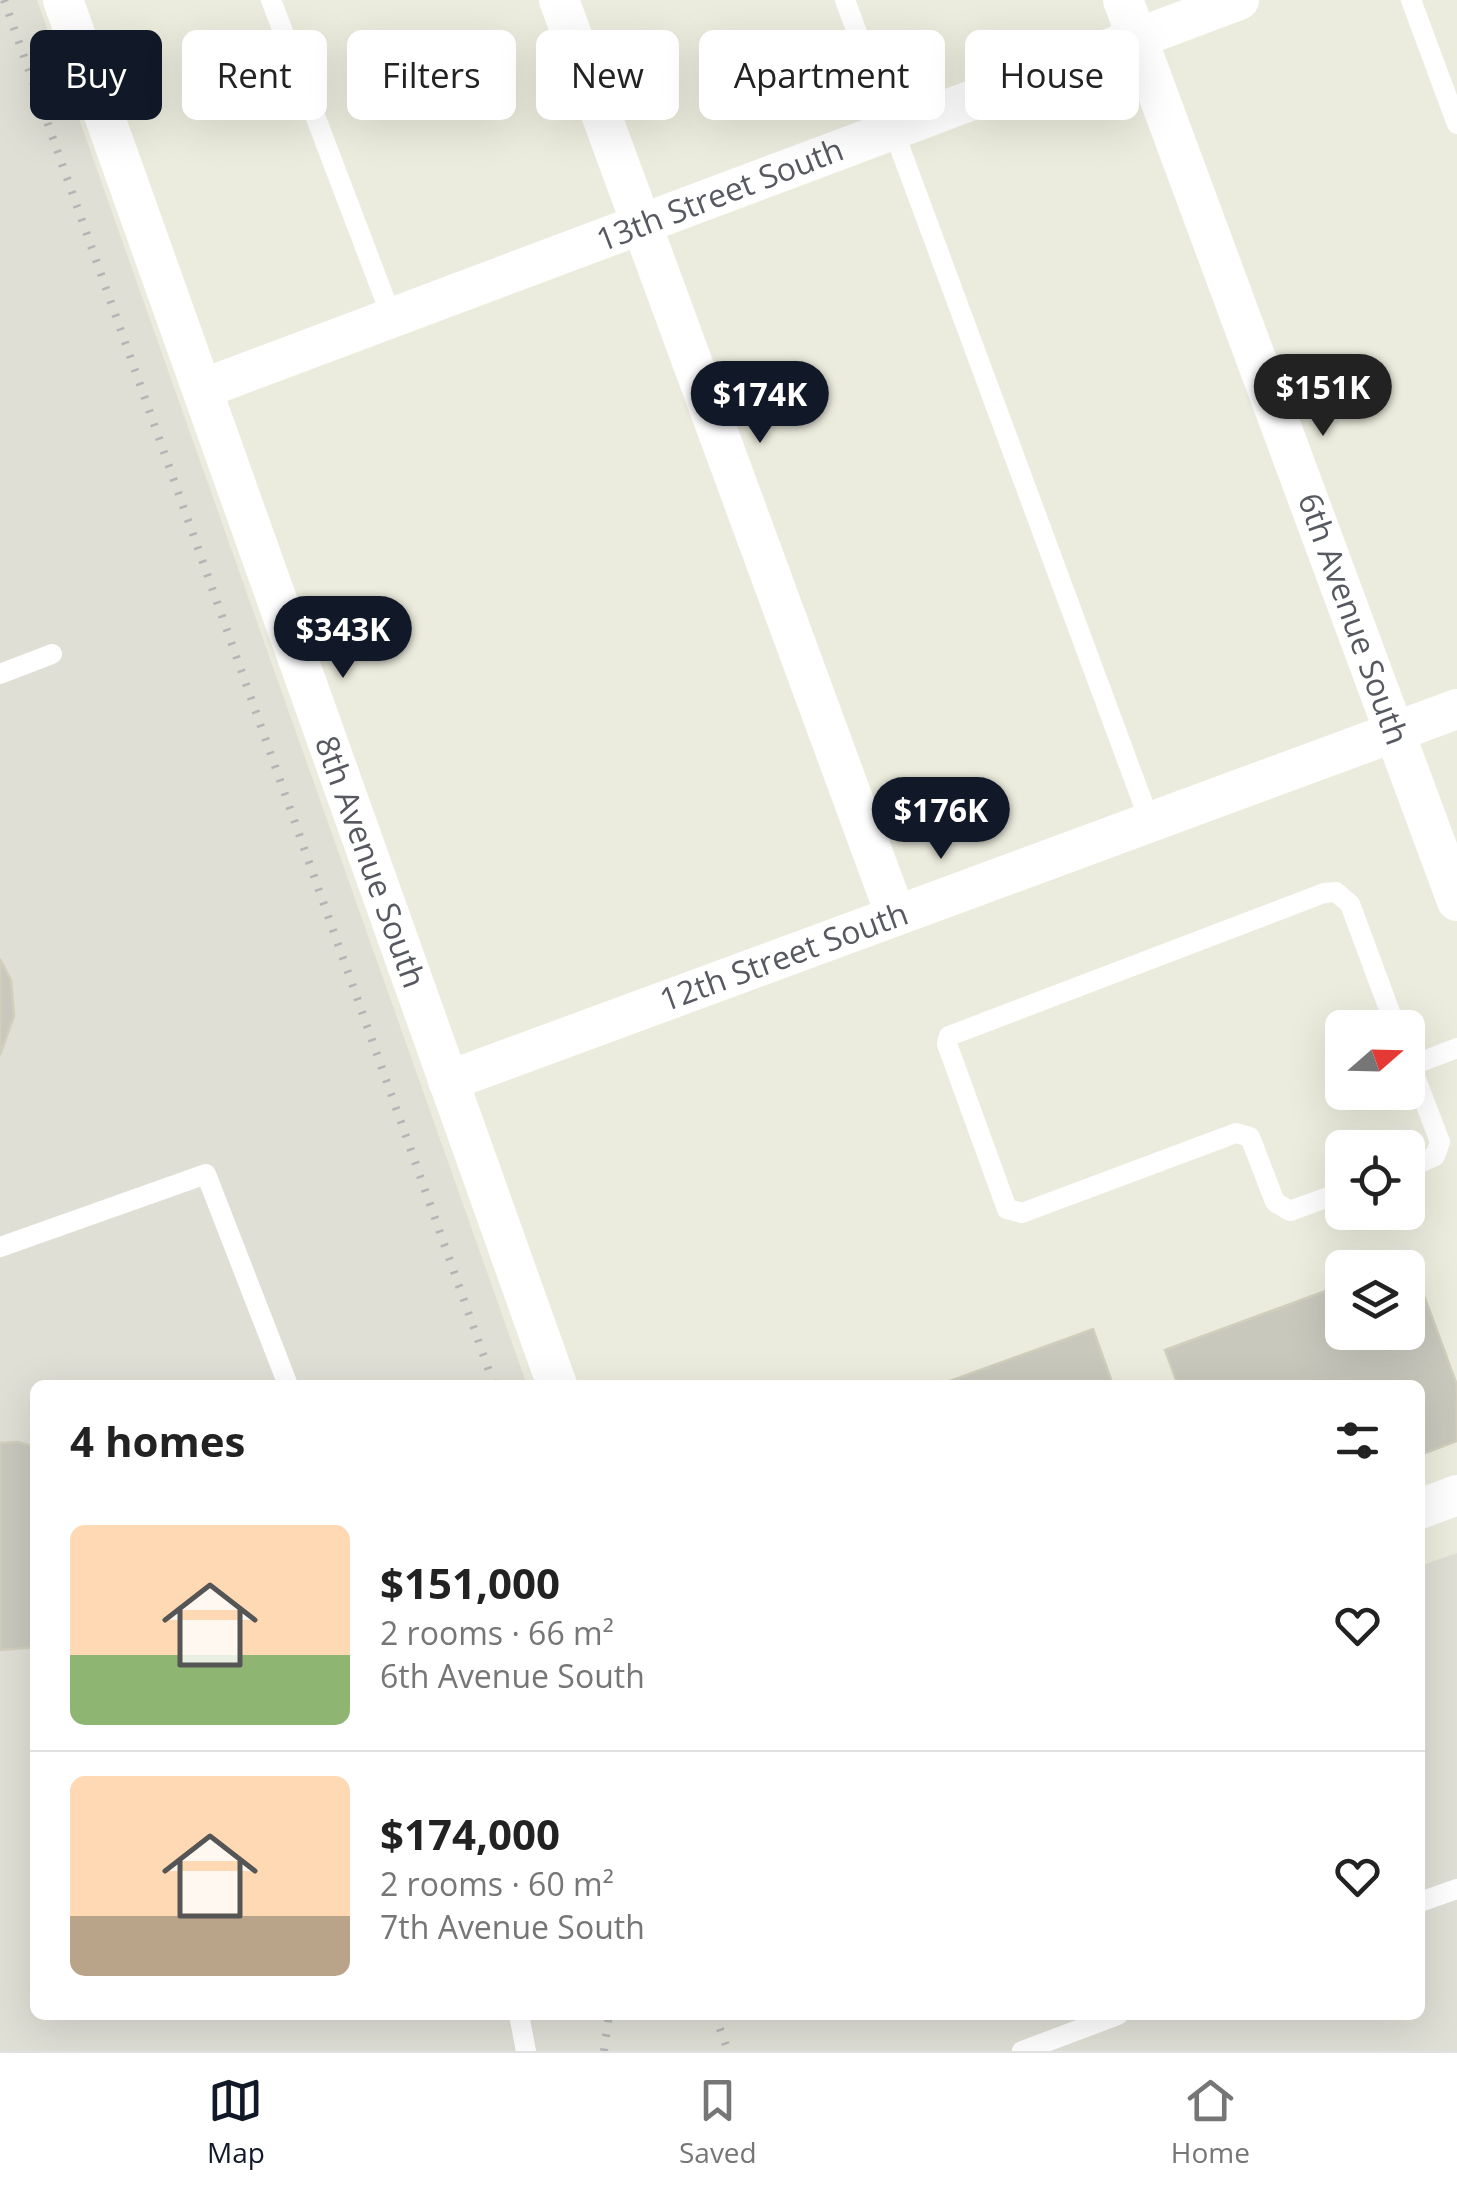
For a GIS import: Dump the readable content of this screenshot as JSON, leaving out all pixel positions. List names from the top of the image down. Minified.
{"streets":{"street":["13th Street South","6th Avenue South","8th Avenue South","12th Street South"]},"crossings":[["13th Street South","8th Avenue South"],["6th Avenue South","12th Street South"],["8th Avenue South","12th Street South"]],"north":"right","page":{"chip":["Buy","Rent","Filters","New","Apartment","House"],"price":["$151K","$174K","$343K","$176K"],"heading":"4 homes","list":[{"name":"$151,000","note":"2 rooms · 66 m² · 6th Avenue South"},{"name":"$174,000","note":"2 rooms · 60 m² · 7th Avenue South"}],"tabs":["Map","Saved","Home"]}}
